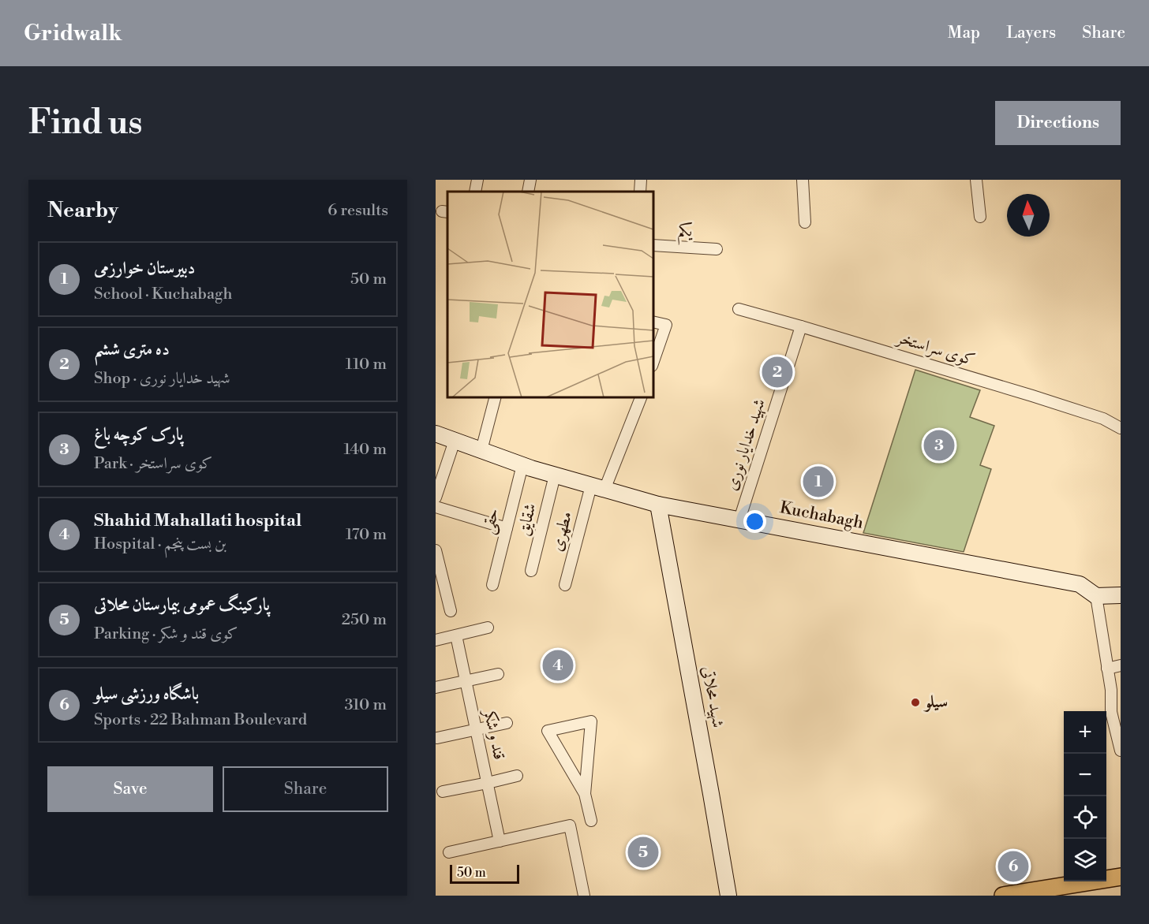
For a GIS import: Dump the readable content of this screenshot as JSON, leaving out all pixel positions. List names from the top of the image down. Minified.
{"streets":{"main road":["Kuchabagh","شهید محلاتی"],"street":["یکم","کوی سراستخر","شهید خدایار نوری","شقایق","حقی","مطهری","قند و شکر"]},"crossings":[["کوی سراستخر","شهید خدایار نوری"],["شهید خدایار نوری","Kuchabagh"],["Kuchabagh","شقایق"],["Kuchabagh","حقی"],["Kuchabagh","مطهری"],["Kuchabagh","شهید محلاتی"]],"places":["سیلو"],"scale_bar":"50 m","north":"top","page":{"header":"Gridwalk","nav":["Map","Layers","Share"],"buttons":["Directions",["Save","Share"]],"title":"Find us","heading":["Nearby","6 results"],"list":[{"mark":"1","name":"دبیرستان خوارزمی","note":"School · Kuchabagh","value":"50 m"},{"mark":"2","name":"ده متری ششم","note":"Shop · شهید خدایار نوری","value":"110 m"},{"mark":"3","name":"پارک کوچه باغ","note":"Park · کوی سراستخر","value":"140 m"},{"mark":"4","name":"Shahid Mahallati hospital","note":"Hospital · بن بست پنجم","value":"170 m"},{"mark":"5","name":"پارکینگ عمومی بیمارستان محلاتی","note":"Parking · کوی قند و شکر","value":"250 m"},{"mark":"6","name":"باشگاه ورزشی سیلو","note":"Sports · 22 Bahman Boulevard","value":"310 m"}],"pins":["2","3","1","4","5","6"],"map_buttons":["+","−"],"scale":"50 m"}}
